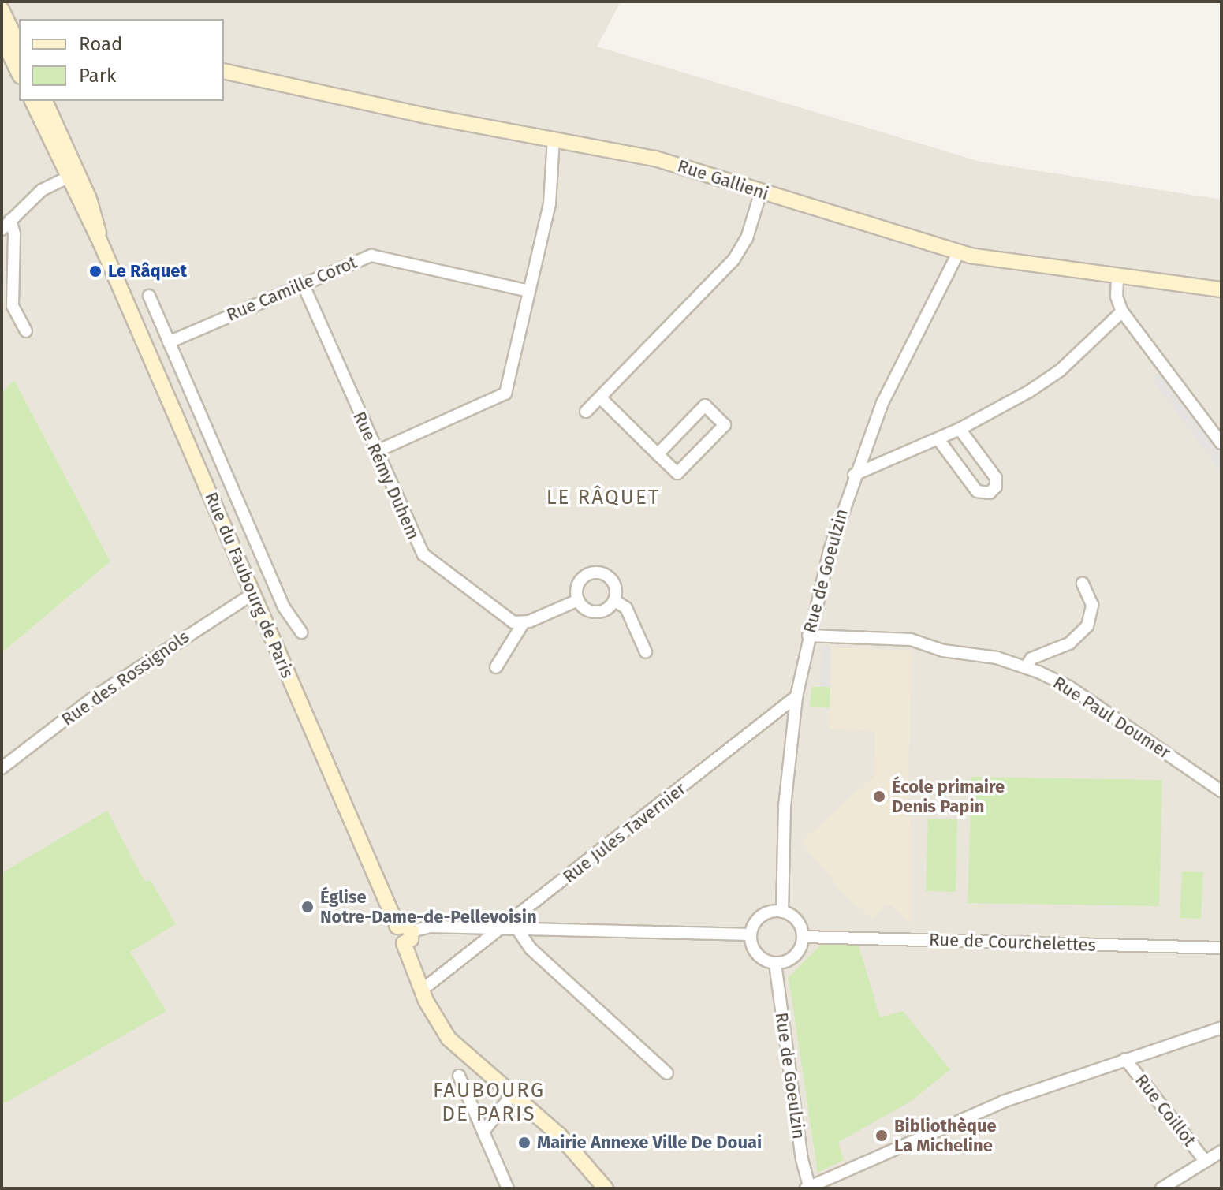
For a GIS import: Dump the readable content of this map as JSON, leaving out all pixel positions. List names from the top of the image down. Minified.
{"streets":{"main road":["Rue Gallieni","Rue du Faubourg de Paris"],"street":["Rue Camille Corot","Rue Rémy Duhem","Rue de Goeulzin","Rue des Rossignols","Rue Paul Doumer","Rue Jules Tavernier","Rue de Courchelettes","Rue Coillot"]},"crossings":[["Rue Gallieni","Rue de Goeulzin"],["Rue Camille Corot","Rue Rémy Duhem"],["Rue Camille Corot","Rue du Faubourg de Paris"],["Rue de Goeulzin","Rue Paul Doumer"],["Rue de Goeulzin","Rue Jules Tavernier"],["Rue de Goeulzin","Rue de Courchelettes"],["Rue du Faubourg de Paris","Rue des Rossignols"],["Rue du Faubourg de Paris","Rue Jules Tavernier"]],"districts":["LE RÂQUET","FAUBOURG DE PARIS"],"places":["Le Râquet","École primaire Denis Papin","Église Notre-Dame-de-Pellevoisin","Bibliothèque La Micheline","Mairie Annexe Ville De Douai"],"legend":["Road","Park"]}
